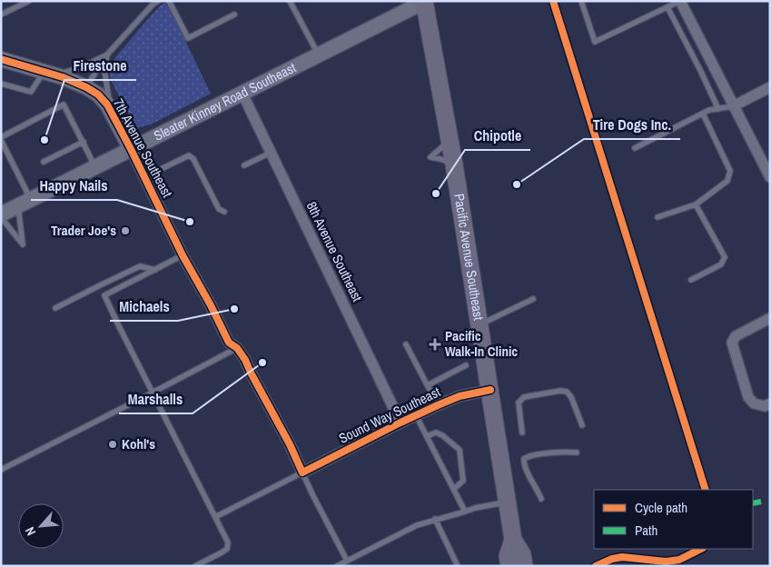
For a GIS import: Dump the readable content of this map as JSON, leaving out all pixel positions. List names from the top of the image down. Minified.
{"streets":{"main road":["Sleater Kinney Road Southeast","7th Avenue Southeast","Pacific Avenue Southeast"],"street":["8th Avenue Southeast","Sound Way Southeast"]},"crossings":[["Sleater Kinney Road Southeast","7th Avenue Southeast"],["Sleater Kinney Road Southeast","8th Avenue Southeast"],["Sleater Kinney Road Southeast","Pacific Avenue Southeast"],["7th Avenue Southeast","Sound Way Southeast"],["8th Avenue Southeast","Sound Way Southeast"],["Pacific Avenue Southeast","Sound Way Southeast"]],"places":{"other":["Firestone","Tire Dogs Inc.","Chipotle","Happy Nails","Trader Joe's","Michaels","Marshalls","Kohl's"],"health":["Pacific Walk-In Clinic"]},"legend":["Cycle path","Path"],"north":"bottom left"}
